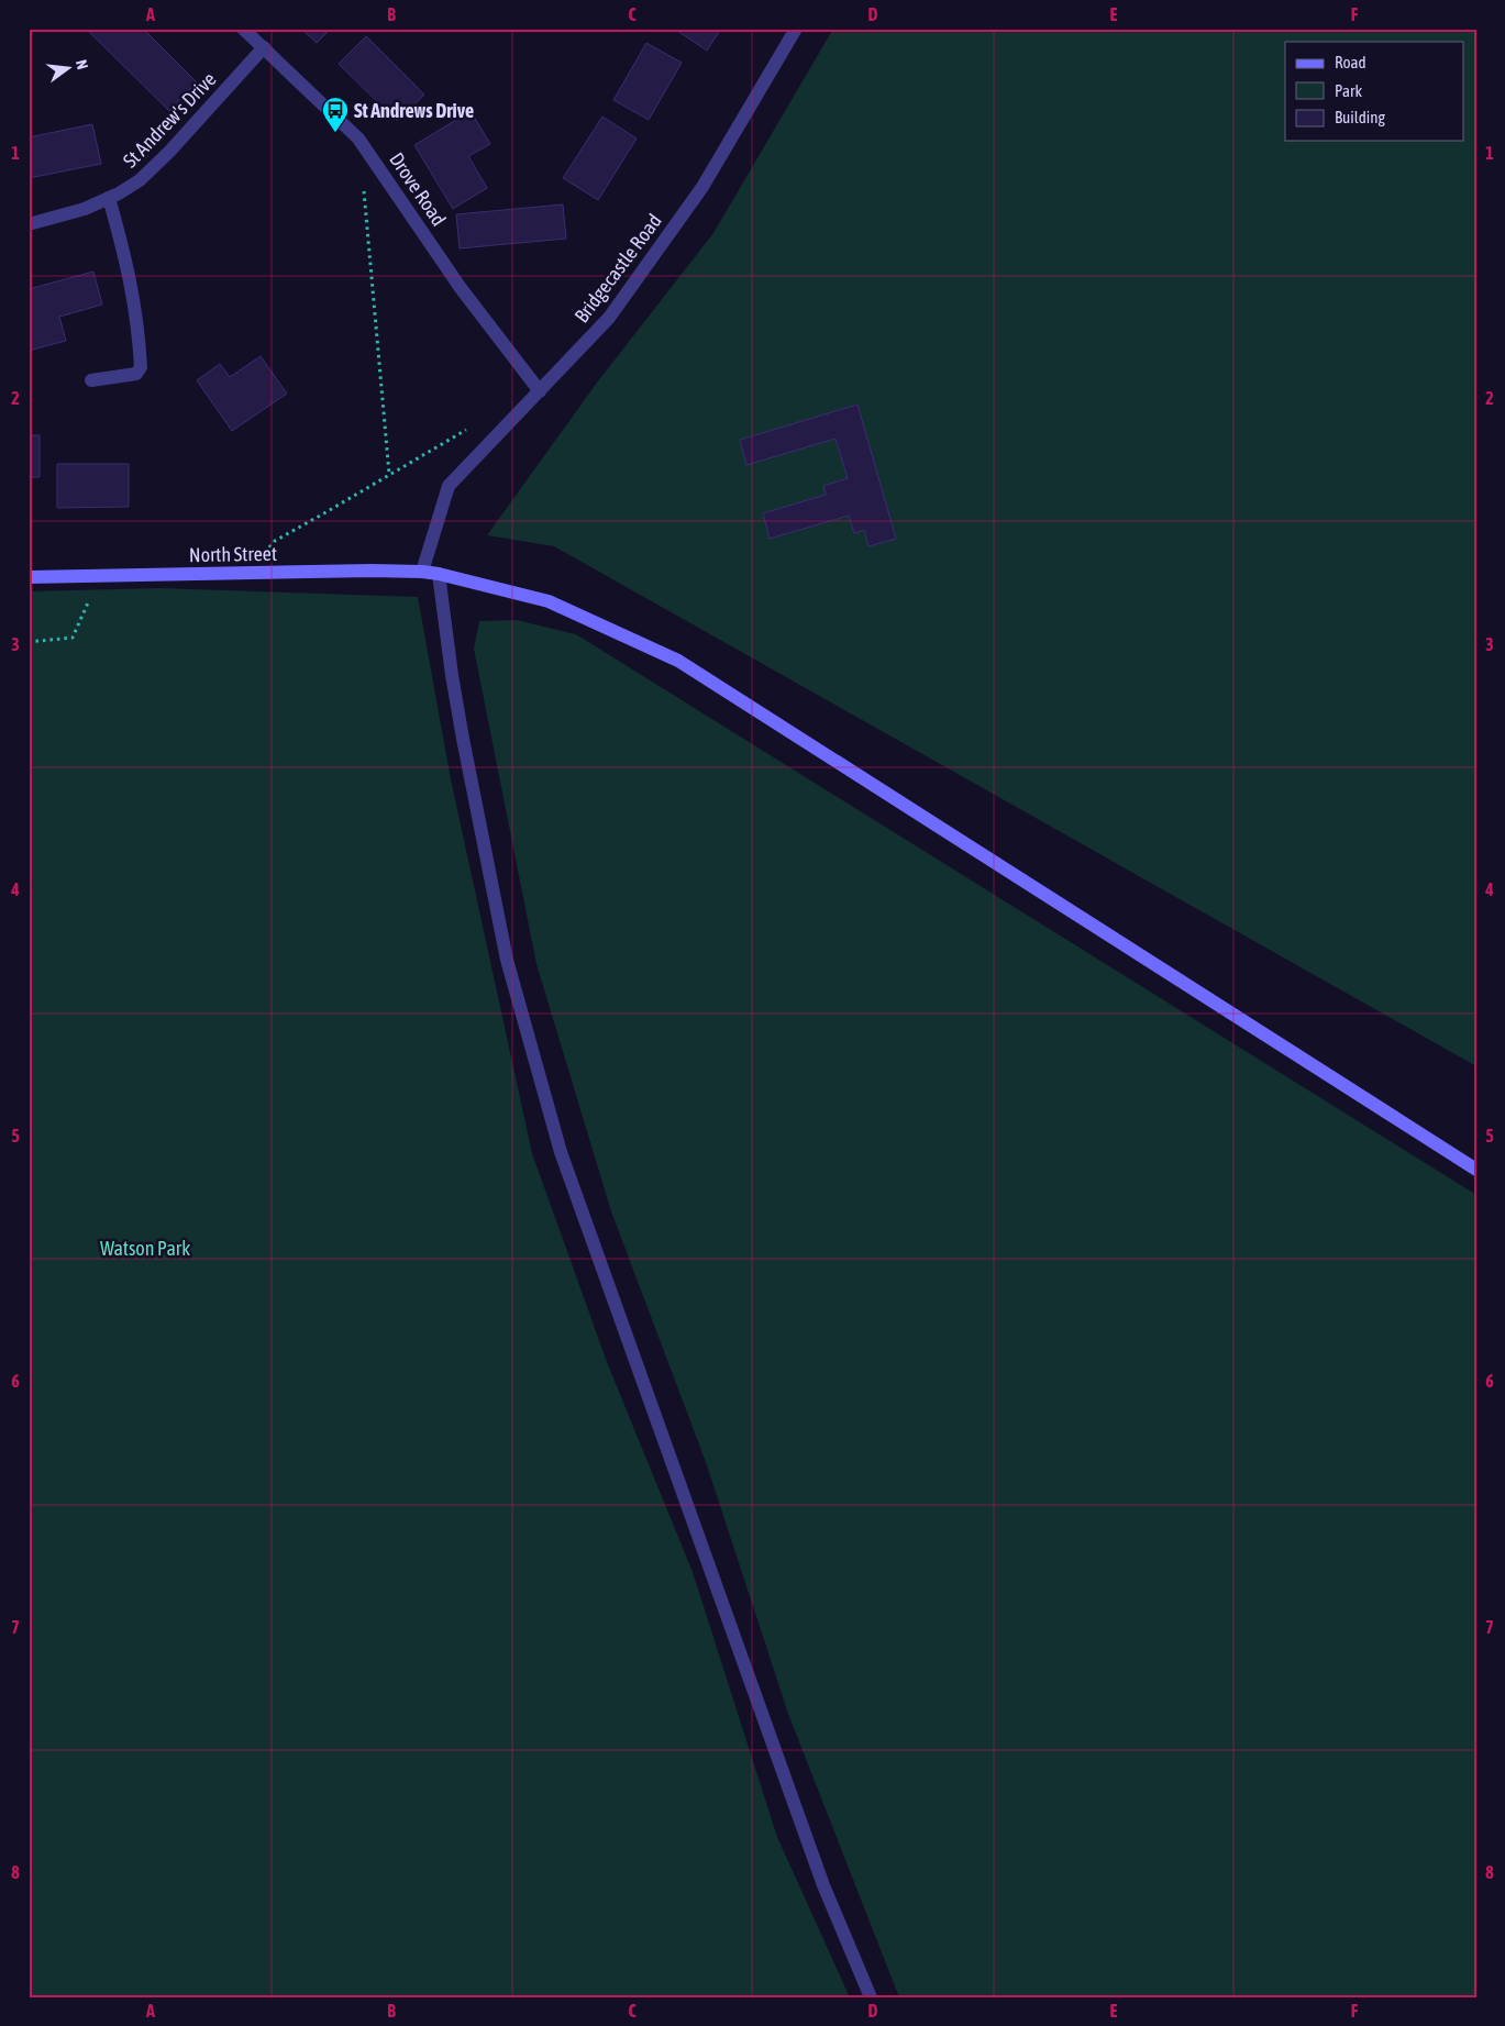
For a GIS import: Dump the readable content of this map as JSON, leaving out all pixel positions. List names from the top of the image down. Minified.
{"streets":{"main road":["North Street"],"street":["St Andrew's Drive","Drove Road","Bridgecastle Road"]},"crossings":[["St Andrew's Drive","Drove Road"],["Drove Road","Bridgecastle Road"],["Bridgecastle Road","North Street"]],"parks":["Watson Park"],"places":{"bus stop":["St Andrews Drive"]},"legend":["Road","Park","Building"],"north":"right","grid":{"columns":["A","B","C","D","E","F"],"rows":["1","2","3","4","5","6","7","8"]}}
